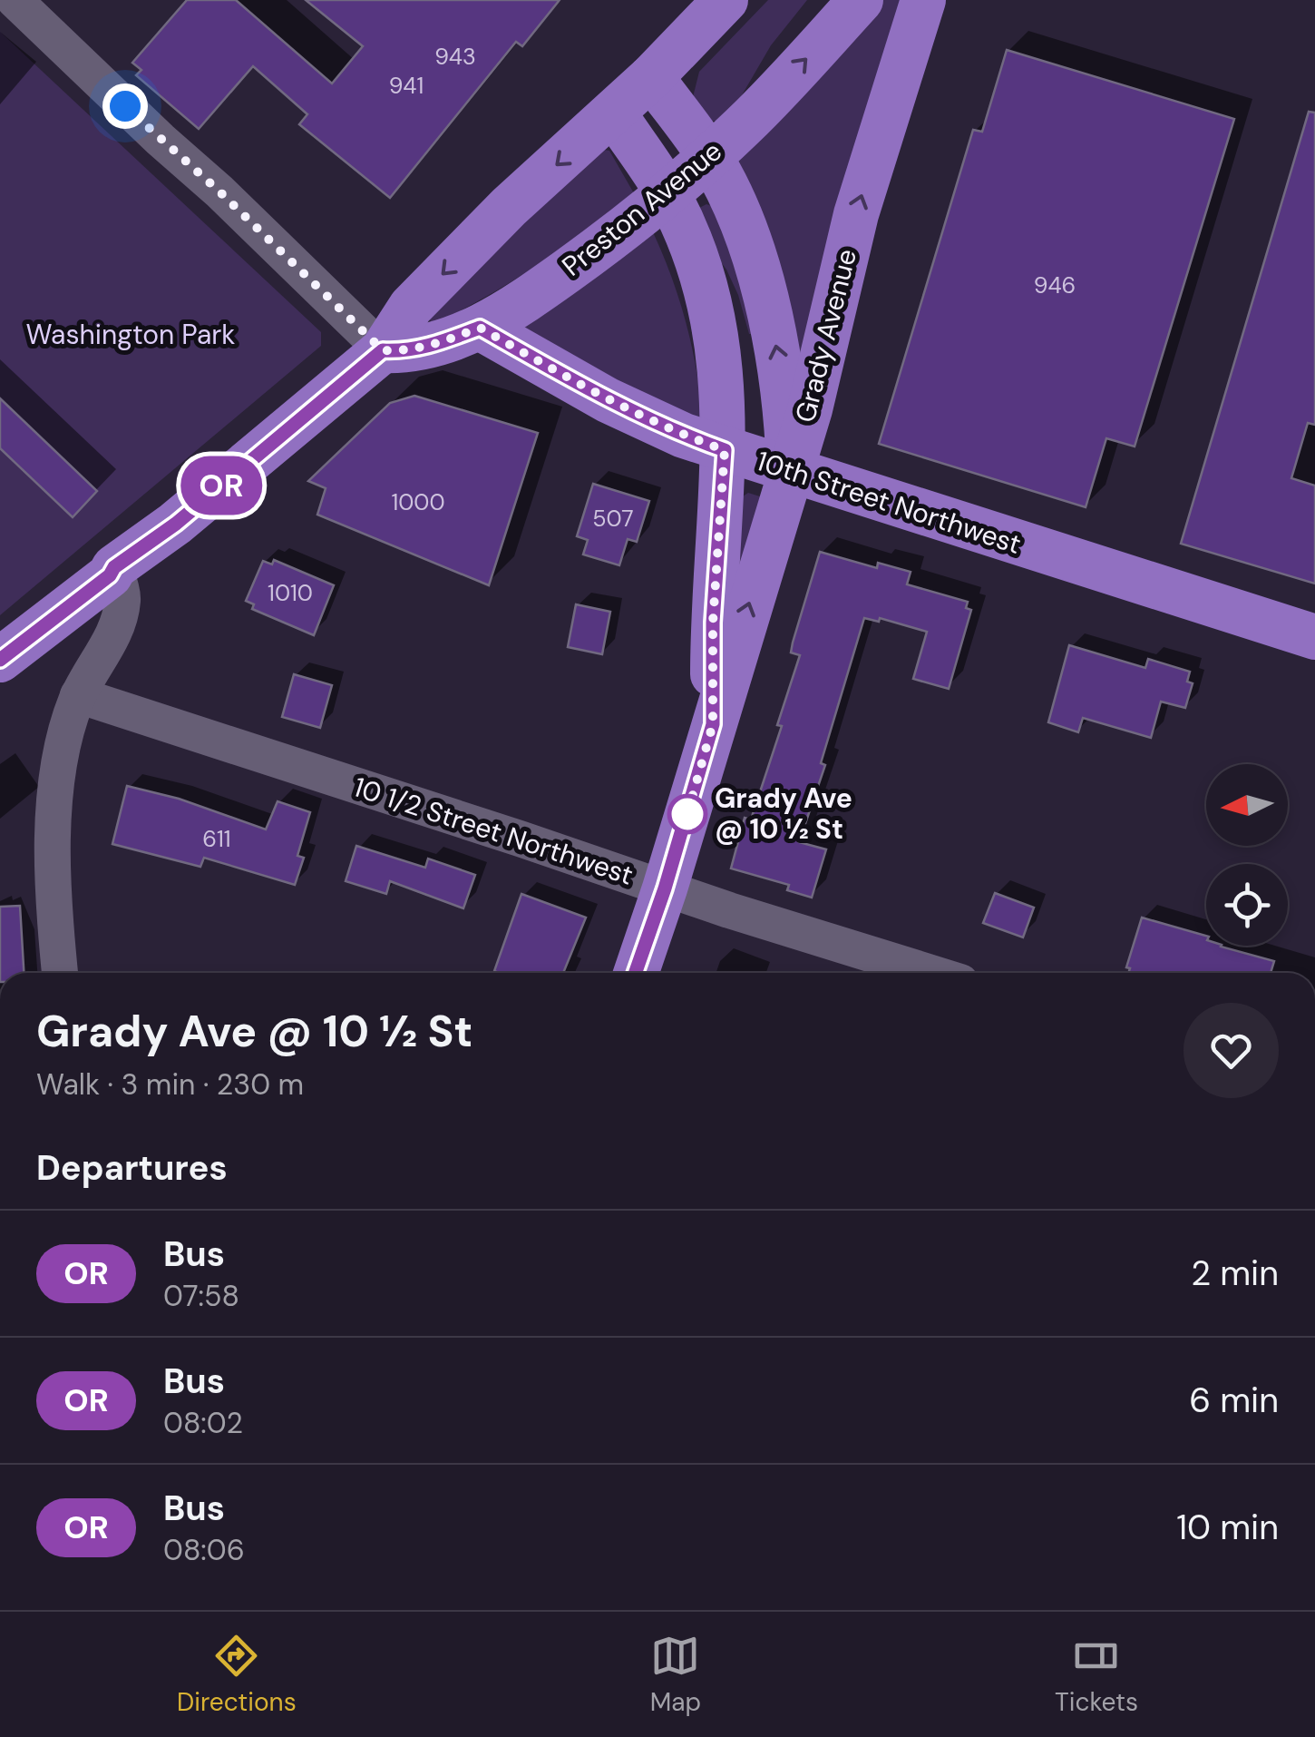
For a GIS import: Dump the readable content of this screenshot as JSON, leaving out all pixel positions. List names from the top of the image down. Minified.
{"streets":{"main road":["Preston Avenue","Grady Avenue","10th Street Northwest"],"street":["10 1/2 Street Northwest"]},"crossings":[["Preston Avenue","Grady Avenue"],["Preston Avenue","10th Street Northwest"],["Grady Avenue","10th Street Northwest"],["Grady Avenue","10 1/2 Street Northwest"]],"parks":["Washington Park"],"places":["Grady Ave @ 10 ½ St"],"lines":["bus line OR"],"house_numbers":["943","941","946","1000","507","1010","611"],"north":"left","page":{"on_map":"OR","heading":[["Grady Ave @ 10 ½ St","Walk · 3 min · 230 m"],"Departures"],"list":[{"mark":"OR","name":"Bus","note":"07:58","value":"2 min"},{"mark":"OR","name":"Bus","note":"08:02","value":"6 min"},{"mark":"OR","name":"Bus","note":"08:06","value":"10 min"}],"tabs":["Directions","Map","Tickets"]}}
